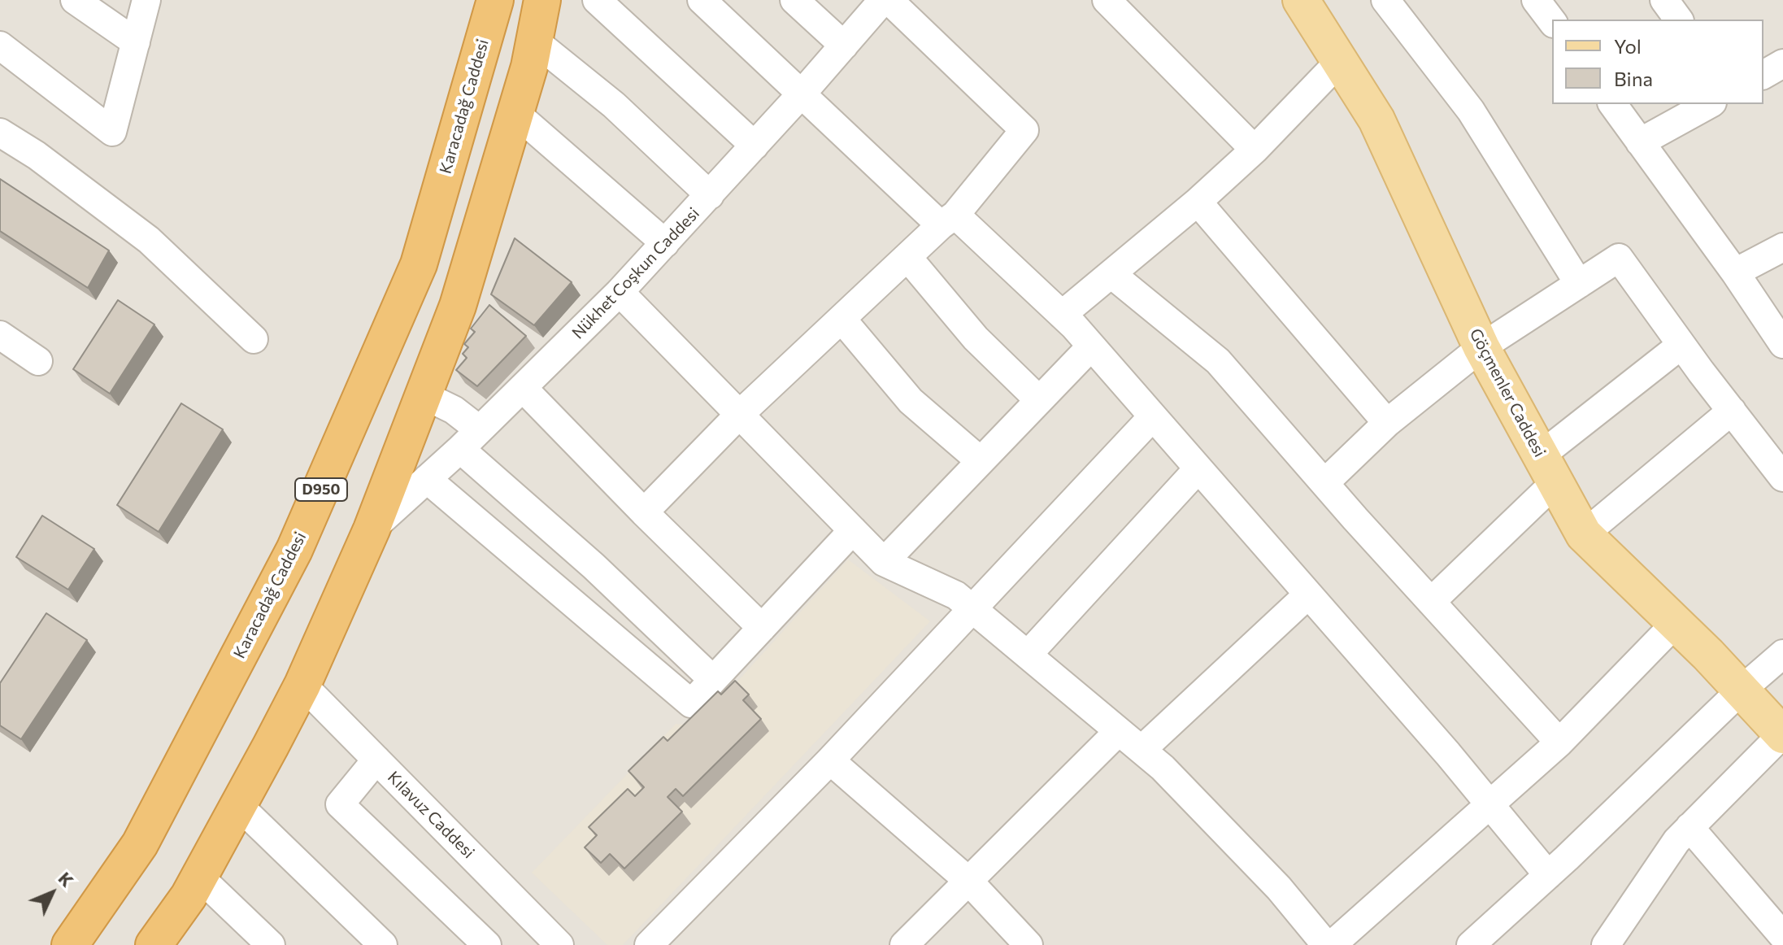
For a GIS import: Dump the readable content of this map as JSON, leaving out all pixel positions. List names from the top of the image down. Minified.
{"streets":{"highway":["Karacadağ Caddesi","D950"],"main road":["Göçmenler Caddesi"],"street":["Nükhet Coşkun Caddesi","Kılavuz Caddesi"]},"legend":["Yol","Bina"],"north":"top right"}
